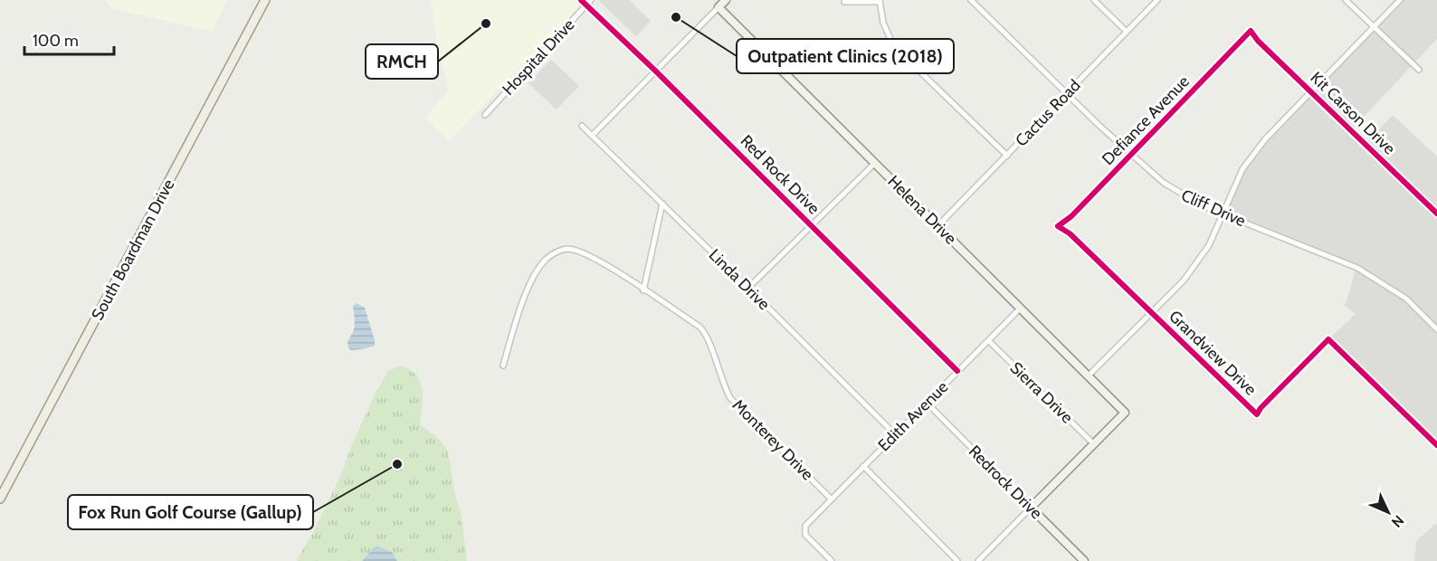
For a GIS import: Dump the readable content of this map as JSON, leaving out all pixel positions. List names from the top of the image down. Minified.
{"streets":{"main road":["Helena Drive","South Boardman Drive","Redrock Drive"],"street":["Hospital Drive","Cactus Road","Kit Carson Drive","Defiance Avenue","Red Rock Drive","Cliff Drive","Linda Drive","Grandview Drive","Sierra Drive","Edith Avenue","Monterey Drive"]},"crossings":[["Hospital Drive","Red Rock Drive"],["Cactus Road","Cliff Drive"],["Cactus Road","Helena Drive"],["Kit Carson Drive","Defiance Avenue"],["Defiance Avenue","Cliff Drive"],["Defiance Avenue","Grandview Drive"],["Red Rock Drive","Edith Avenue"],["Helena Drive","Sierra Drive"],["Helena Drive","Edith Avenue"],["Linda Drive","Edith Avenue"],["Sierra Drive","Edith Avenue"],["Edith Avenue","Monterey Drive"],["Edith Avenue","Redrock Drive"]],"places":["Outpatient Clinics (2018)","RMCH","Fox Run Golf Course (Gallup)"],"scale_bar":"100 m","north":"bottom right"}
